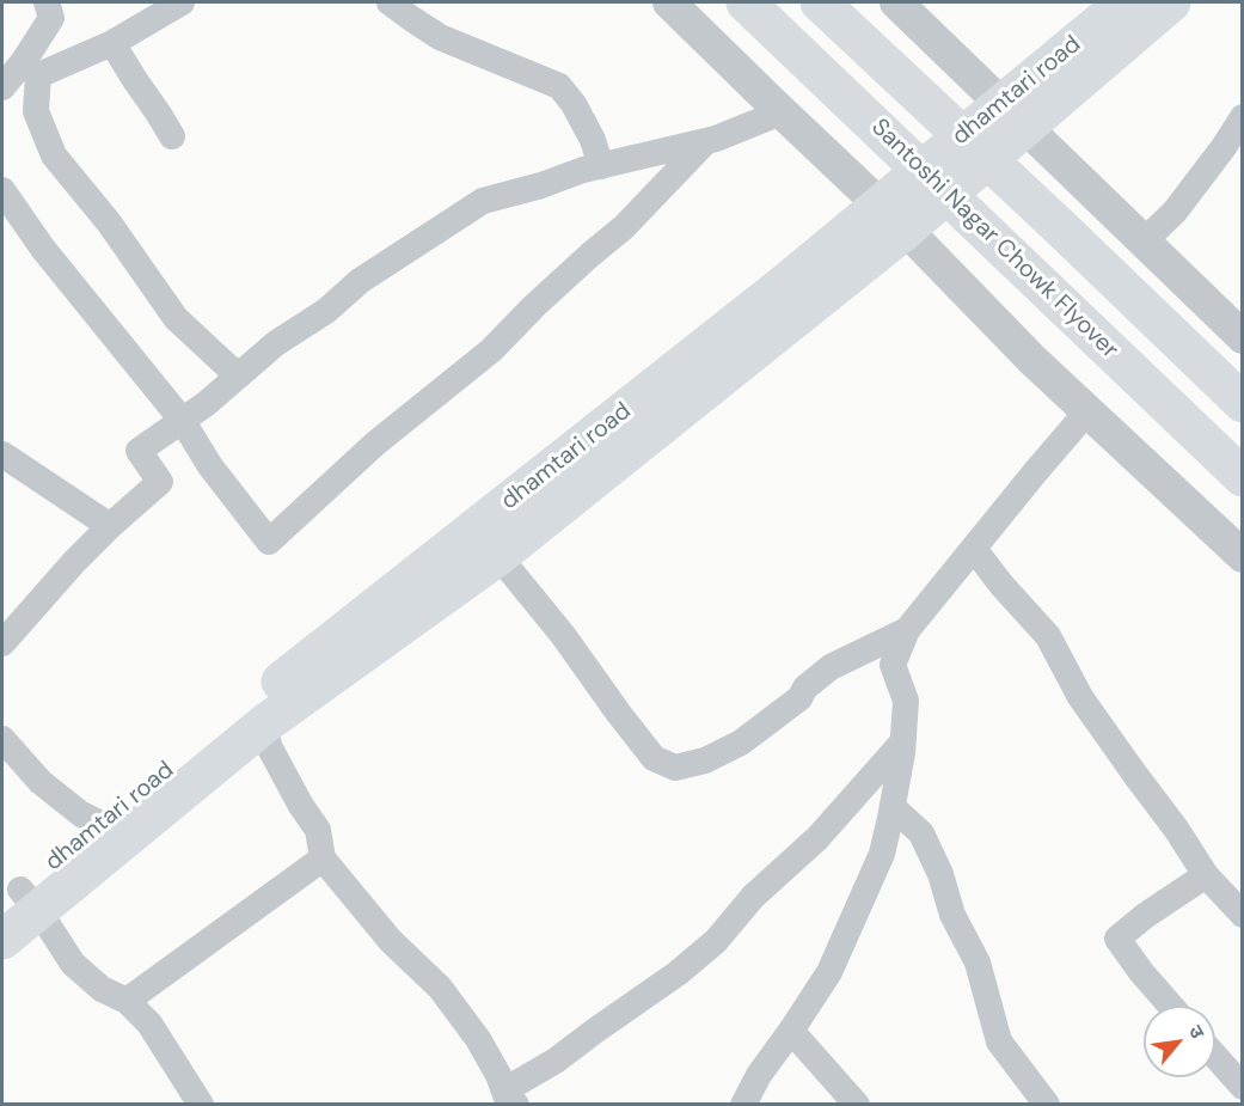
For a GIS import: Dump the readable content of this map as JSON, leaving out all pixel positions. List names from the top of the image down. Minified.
{"streets":{"main road":["dhamtari road","Santoshi Nagar Chowk Flyover"]},"north":"top right"}
